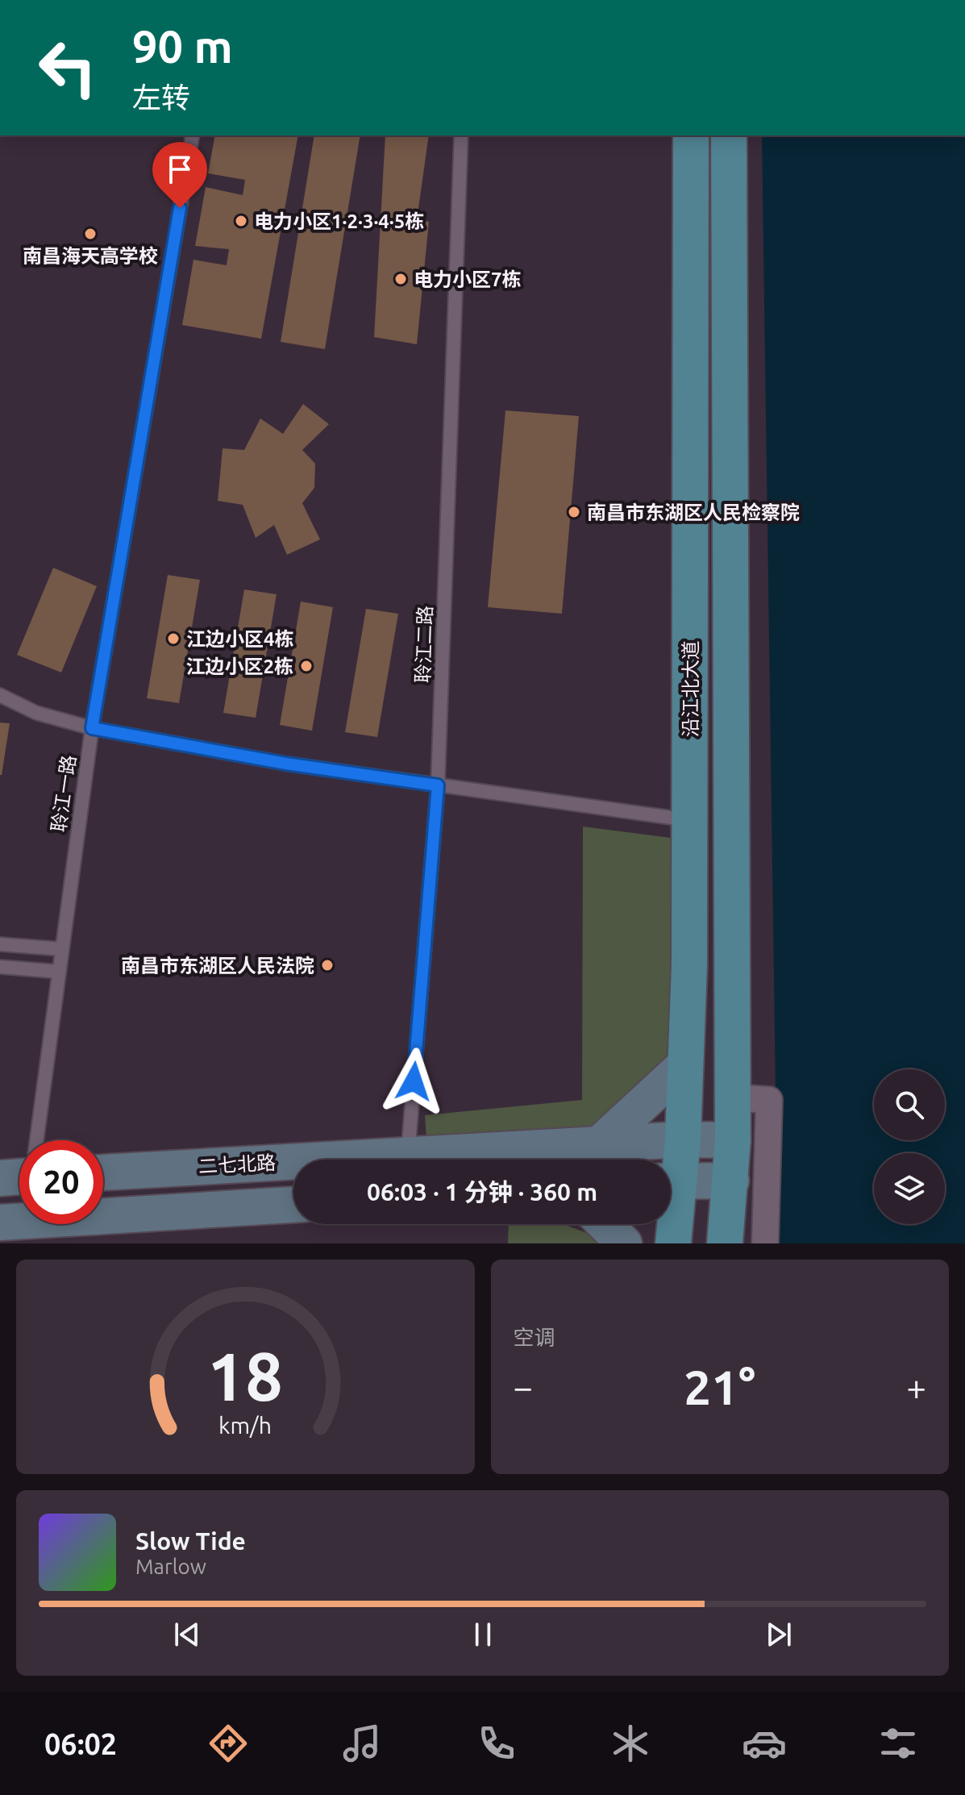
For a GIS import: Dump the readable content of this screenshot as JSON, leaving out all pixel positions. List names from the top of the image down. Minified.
{"streets":{"main road":["沿江北大道","二七北路"],"lane":["聆江二路","聆江一路"]},"crossings":[["聆江二路","二七北路"],["沿江北大道","二七北路"]],"places":["电力小区1·2·3·4·5栋","南昌海天高学校","电力小区7栋","南昌市东湖区人民检察院","江边小区4栋","江边小区2栋","南昌市东湖区人民法院"],"page":{"turn":["90 m","左转"],"limit":"20","trip":"06:03 · 1 分钟 · 360 m","tile":"空调","heat":["−","21°","+"],"song":["Slow Tide","Marlow"],"tabs":"06:02","gauge":["18","km/h"]}}
